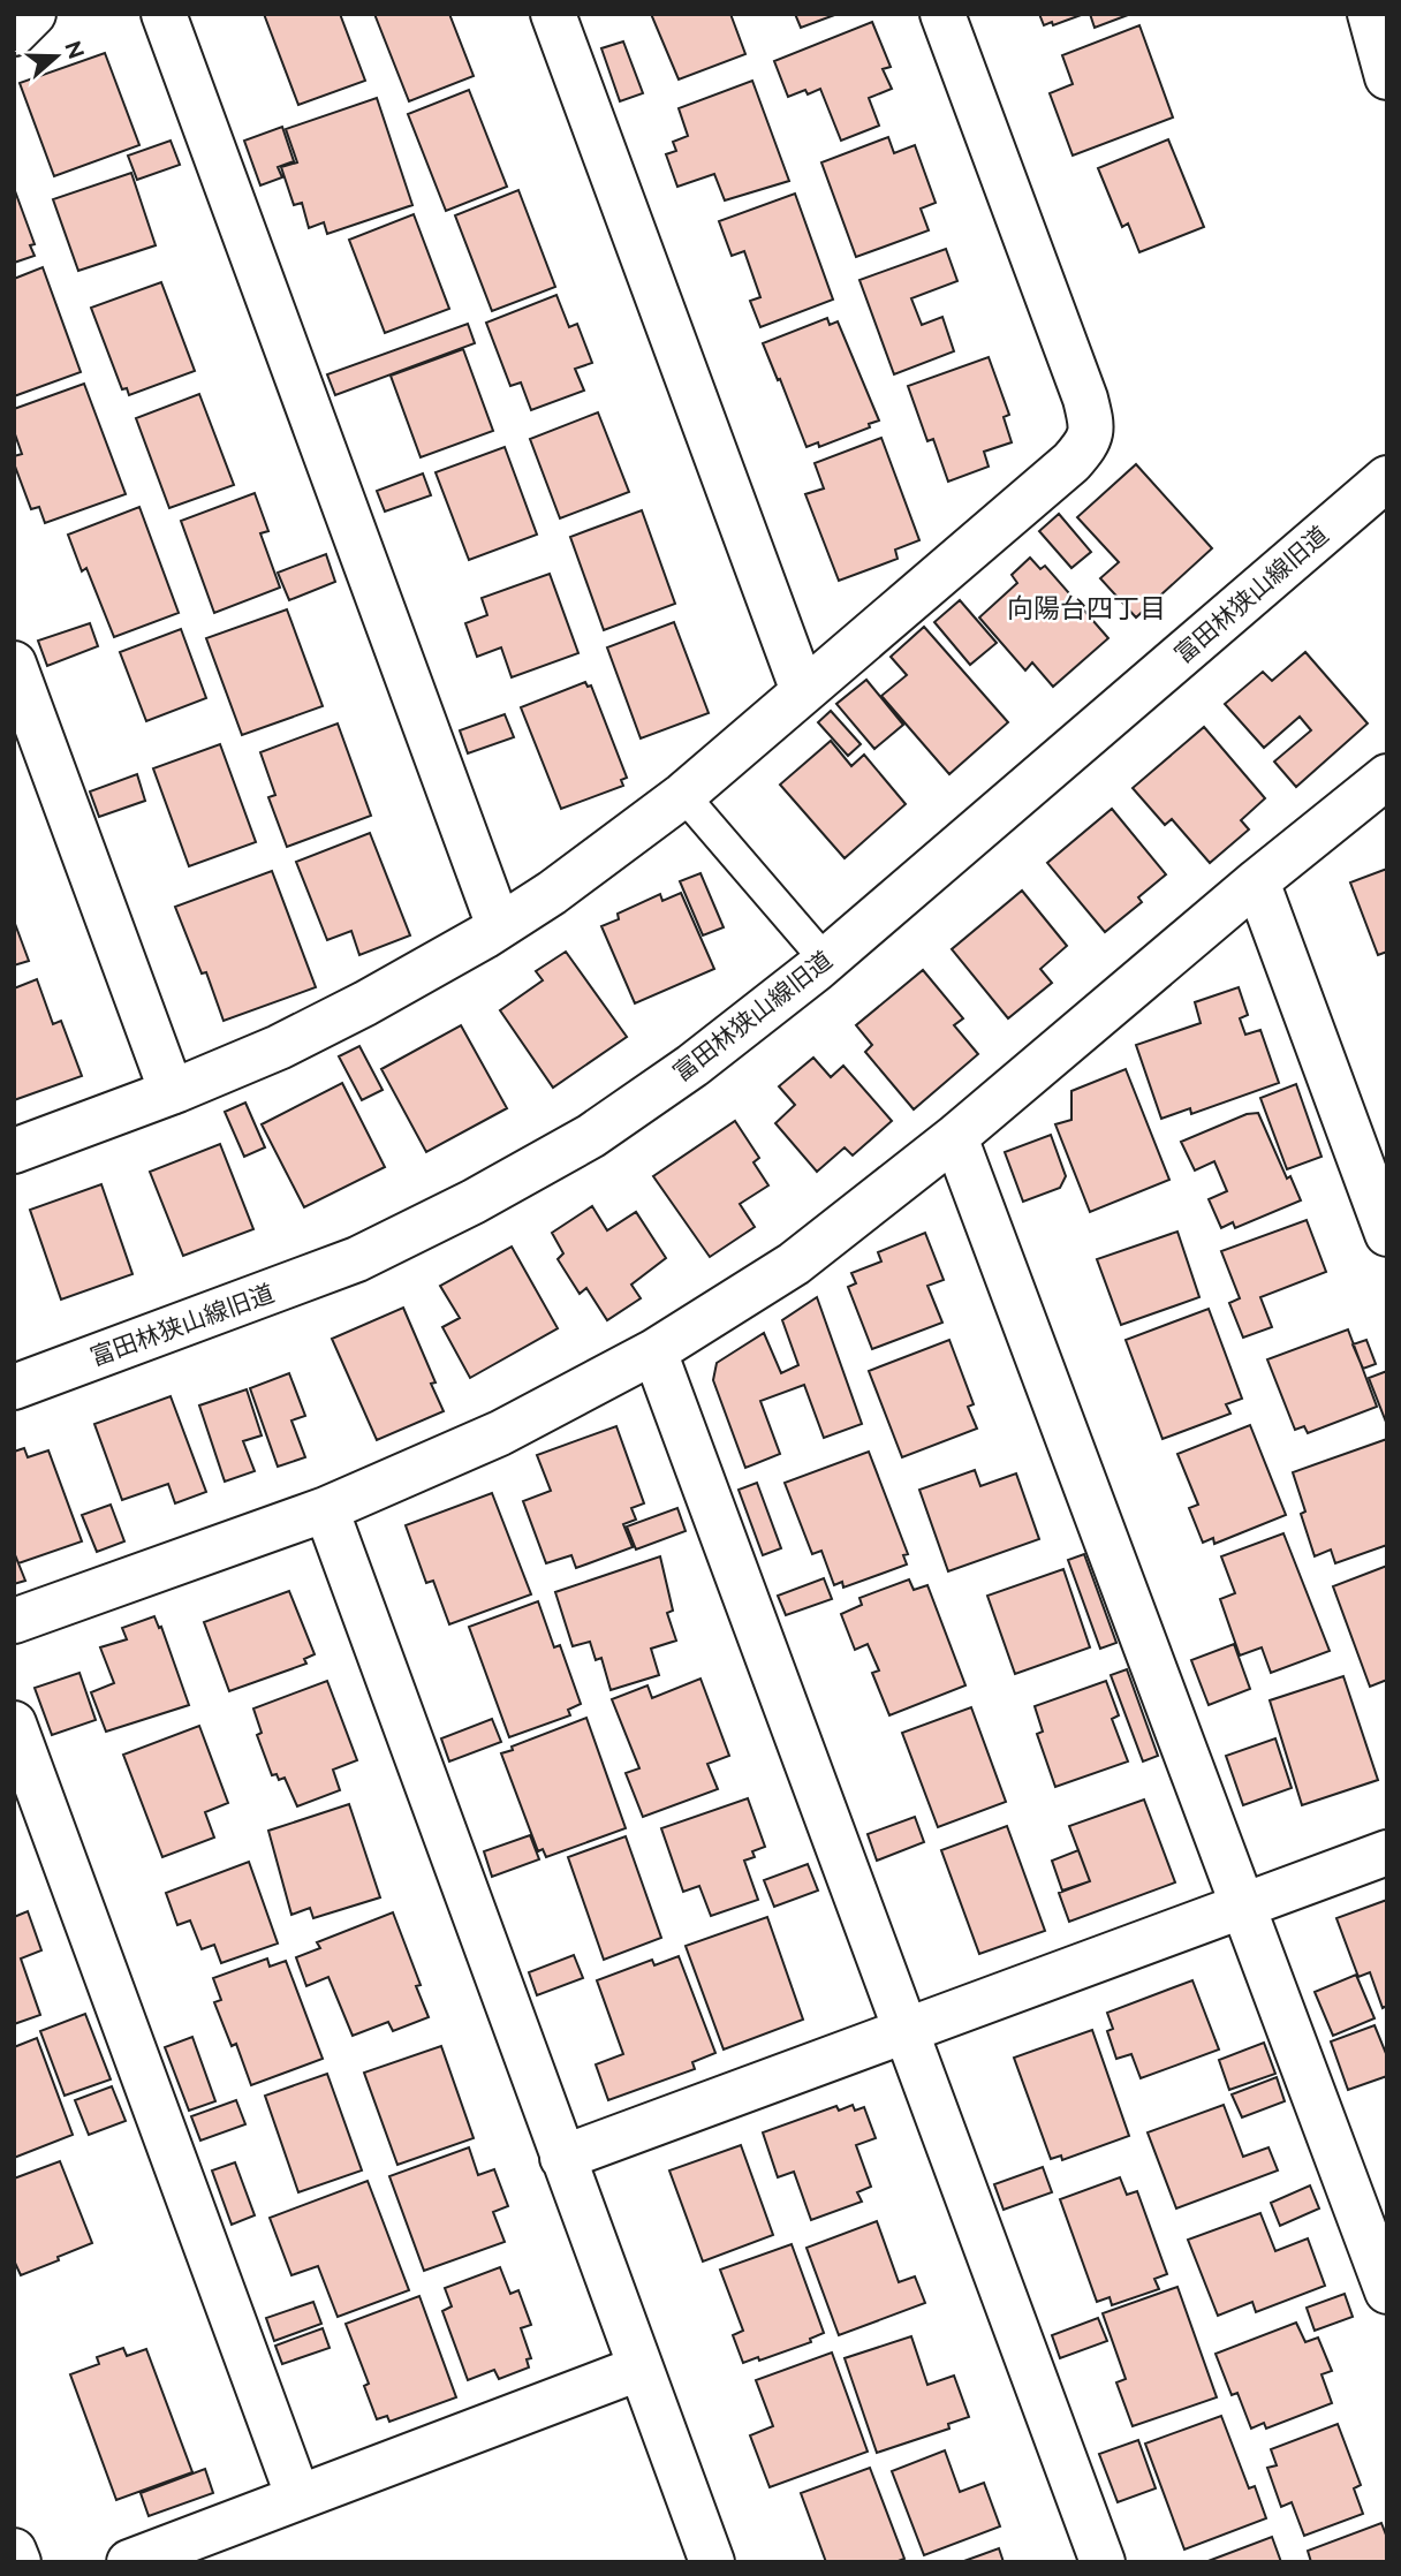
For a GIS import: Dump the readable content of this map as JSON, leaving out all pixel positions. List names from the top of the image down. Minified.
{"streets":{"street":["富田林狭山線旧道"]},"districts":["向陽台四丁目"],"north":"right"}
